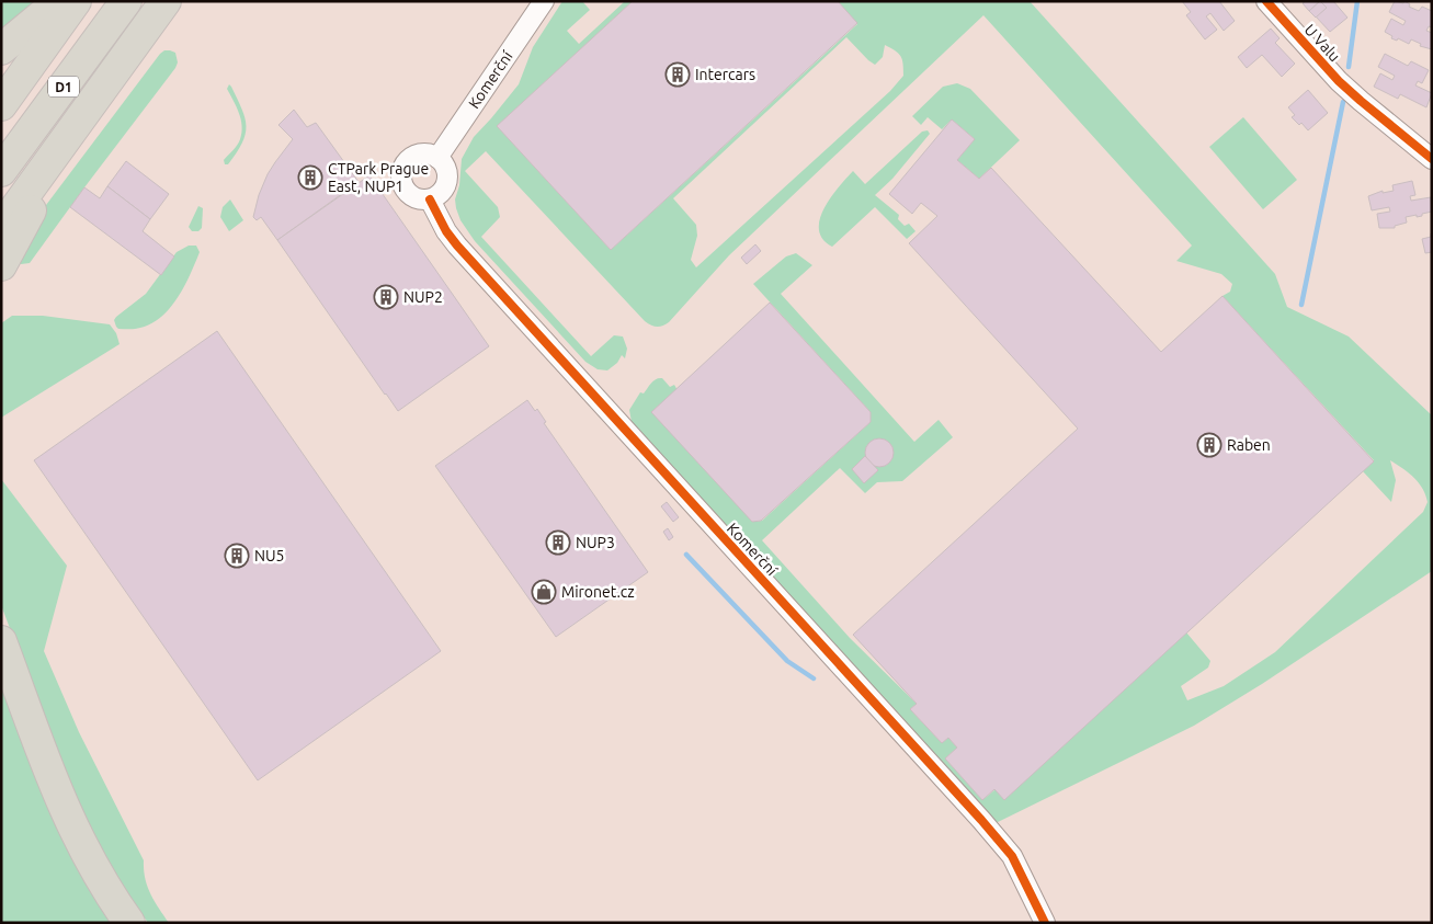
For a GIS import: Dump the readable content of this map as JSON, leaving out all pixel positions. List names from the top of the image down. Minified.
{"streets":{"highway":["D1"],"street":["U Valu","Komerční"]},"places":{"building":["Intercars","CTPark Prague East, NUP1","NUP2","Raben","NUP3","NU5"],"shop":["Mironet.cz"]}}
